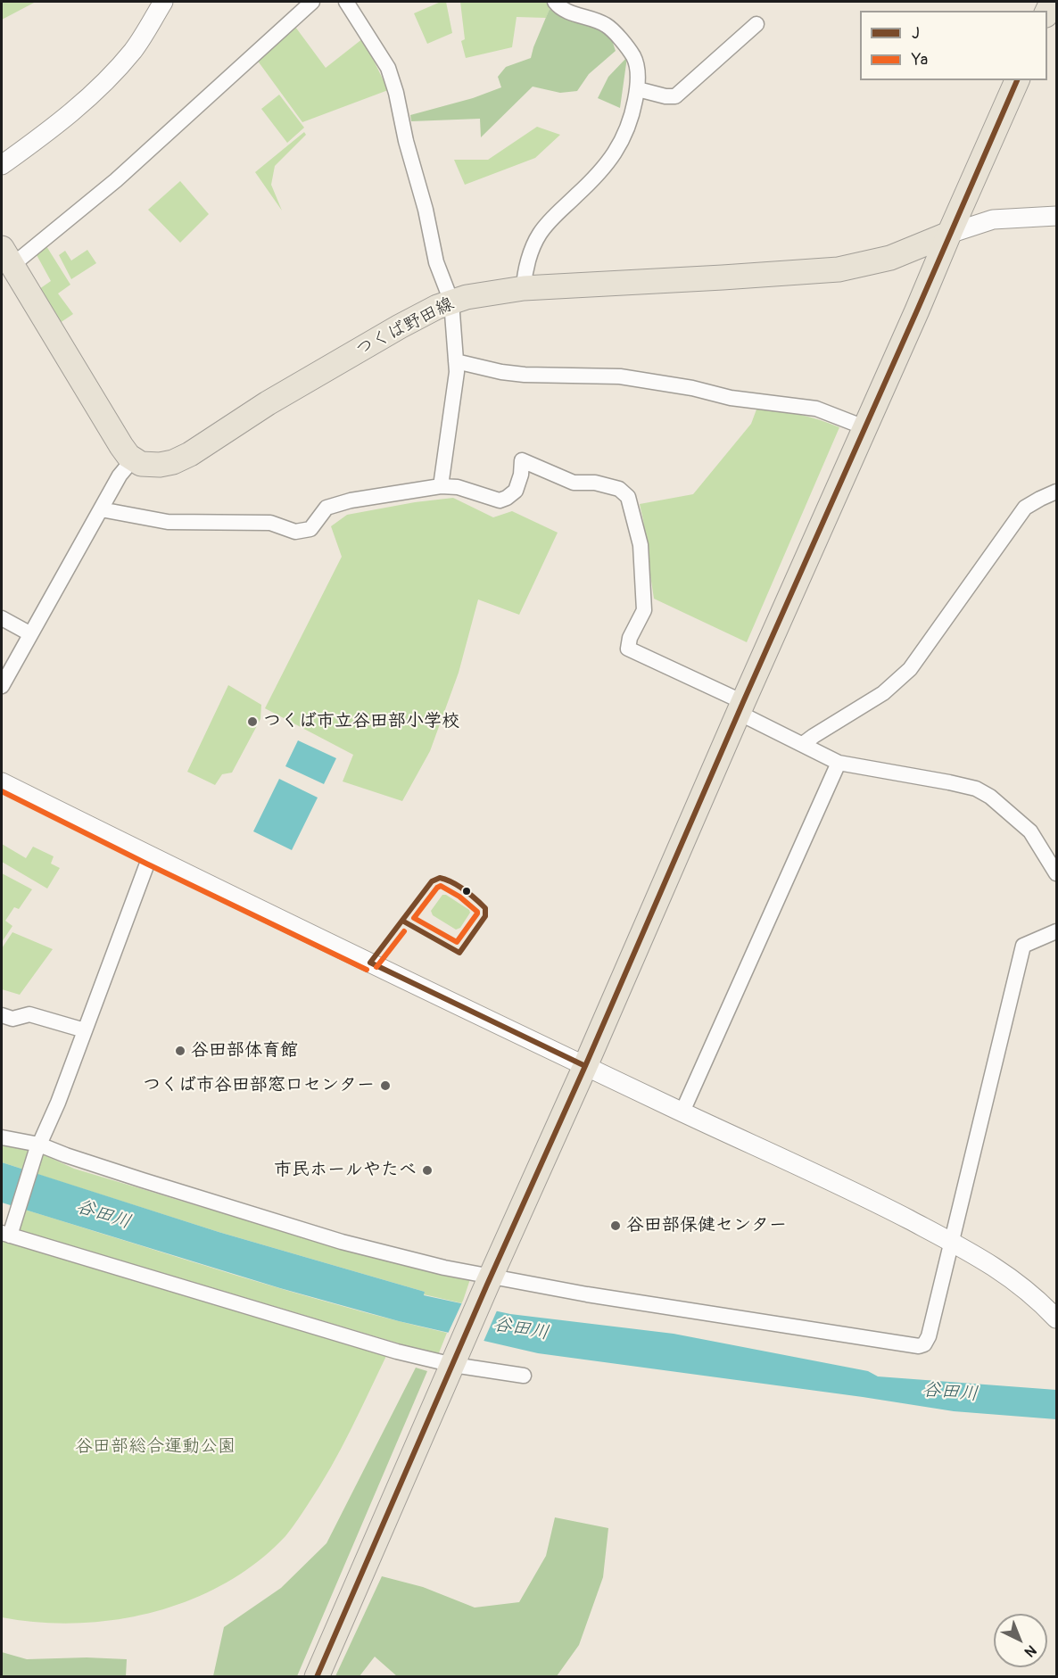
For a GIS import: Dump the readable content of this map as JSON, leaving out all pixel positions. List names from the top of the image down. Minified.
{"streets":{"main road":["つくば野田線"]},"water":["谷田川"],"parks":["谷田部総合運動公園"],"places":["つくば市立谷田部小学校","谷田部体育館","つくば市谷田部窓口センター","市民ホールやたべ","谷田部保健センター"],"lines":["transit line J","transit line Ya"],"legend":["J","Ya"],"north":"bottom right"}
